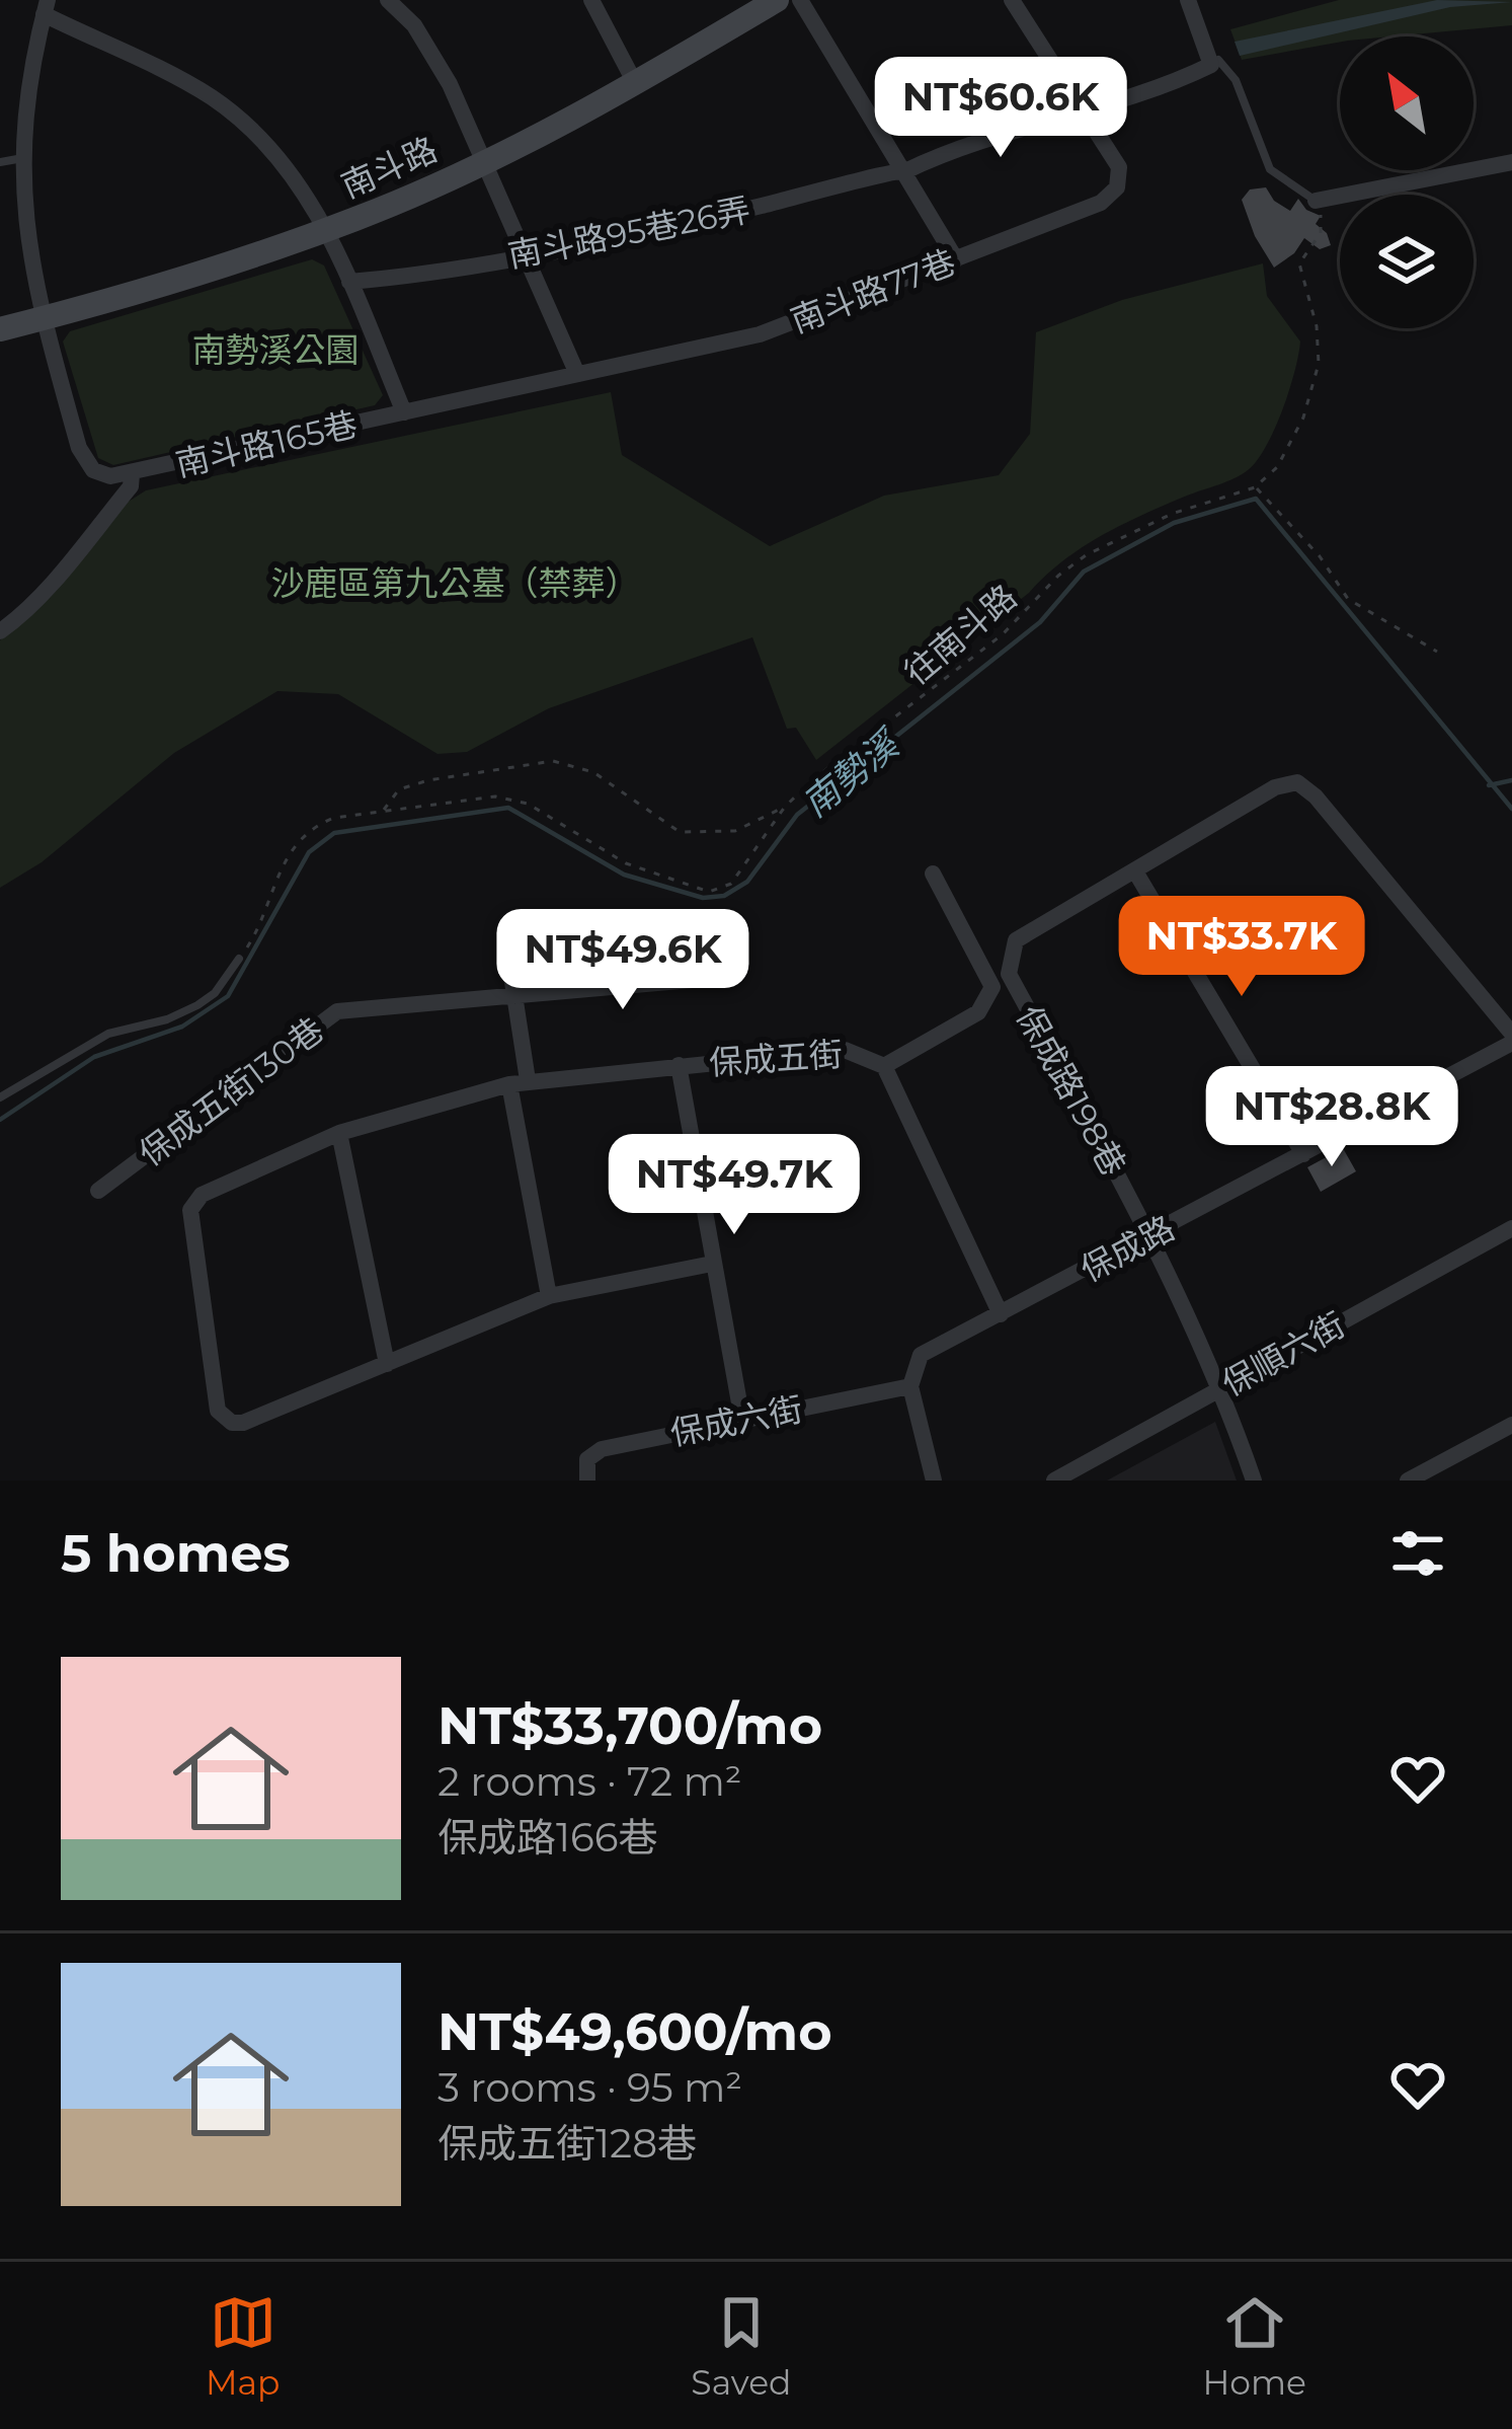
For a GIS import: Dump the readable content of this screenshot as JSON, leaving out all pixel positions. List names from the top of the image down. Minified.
{"streets":{"street":["南斗路","南斗路95巷26弄","南斗路77巷","南斗路165巷","保成五街","保成路198巷","保成五街130巷","保成路","保順六街","保成六街"],"path":["往南斗路"]},"crossings":[["南斗路","南斗路165巷"],["南斗路95巷26弄","南斗路77巷"],["南斗路95巷26弄","南斗路165巷"],["南斗路77巷","南斗路165巷"],["保成五街","保成路"],["保成五街","保成六街"],["保成路198巷","保成路"],["保成路198巷","保順六街"],["保成路","保成六街"]],"water":["南勢溪"],"parks":["南勢溪公園","沙鹿區第九公墓（禁葬）"],"north":"top left","page":{"price":["NT$60.6K","NT$33.7K","NT$49.6K","NT$28.8K","NT$49.7K"],"heading":"5 homes","list":[{"name":"NT$33,700/mo","note":"2 rooms · 72 m² · 保成路166巷"},{"name":"NT$49,600/mo","note":"3 rooms · 95 m² · 保成五街128巷"}],"tabs":["Map","Saved","Home"]}}
